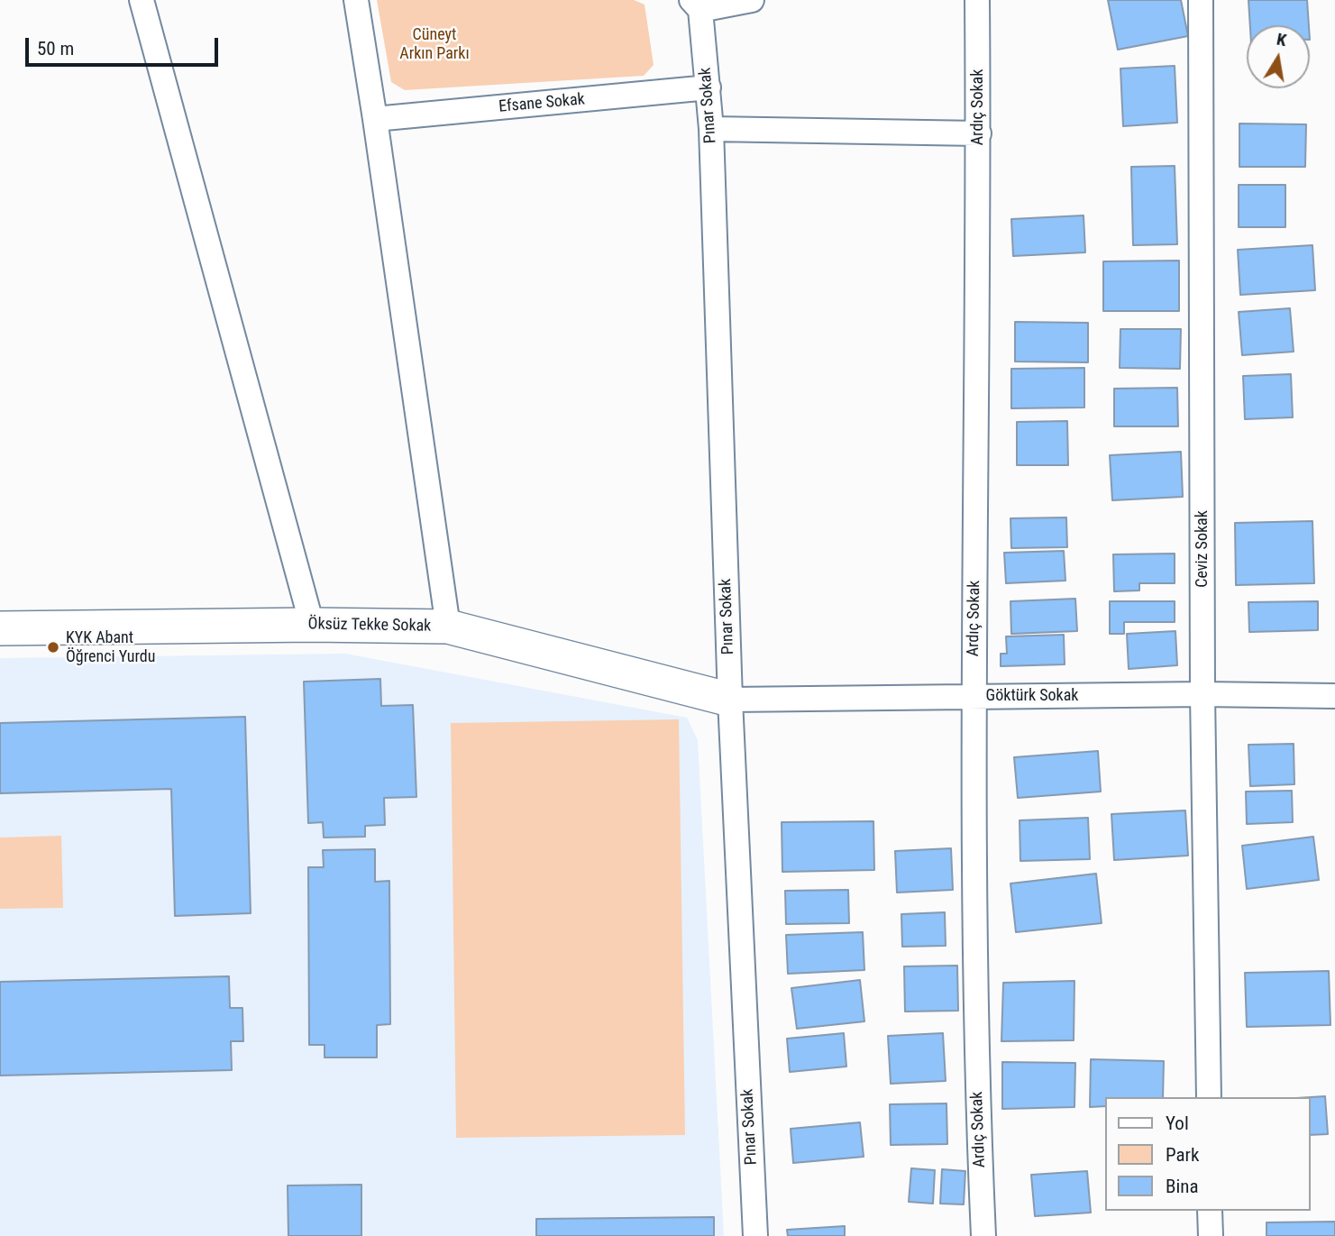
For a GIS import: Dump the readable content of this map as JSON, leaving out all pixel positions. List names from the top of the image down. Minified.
{"streets":{"main road":["Öksüz Tekke Sokak"],"street":["Efsane Sokak","Pınar Sokak","Ardıç Sokak","Ceviz Sokak","Göktürk Sokak"]},"crossings":[["Efsane Sokak","Pınar Sokak"],["Pınar Sokak","Öksüz Tekke Sokak"],["Pınar Sokak","Göktürk Sokak"],["Ardıç Sokak","Göktürk Sokak"],["Ceviz Sokak","Göktürk Sokak"],["Öksüz Tekke Sokak","Göktürk Sokak"]],"parks":["Cüneyt Arkın Parkı"],"places":["KYK Abant Öğrenci Yurdu"],"legend":["Yol","Park","Bina"],"scale_bar":"50 m","north":"top"}
